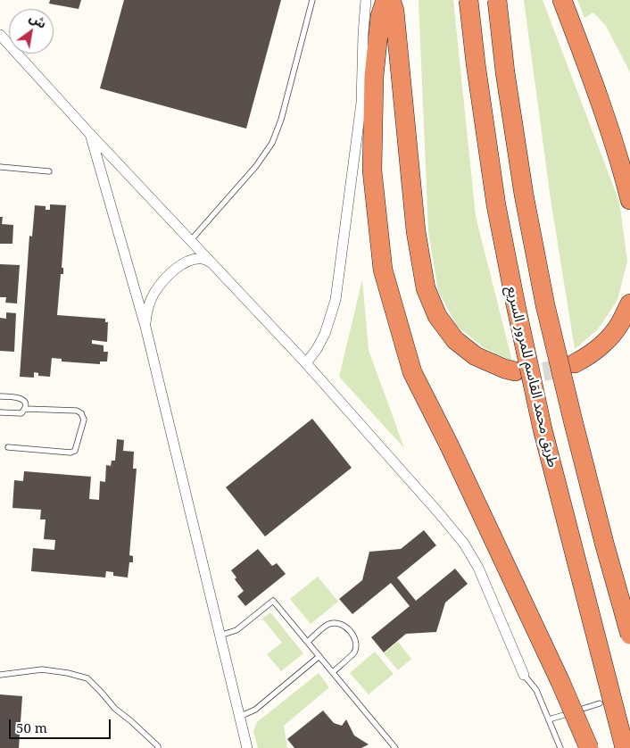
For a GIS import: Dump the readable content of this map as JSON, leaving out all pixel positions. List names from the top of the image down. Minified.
{"streets":{"highway":["طريق محمد القاسم للمرور السريع"]},"scale_bar":"50 m","north":"top right"}
